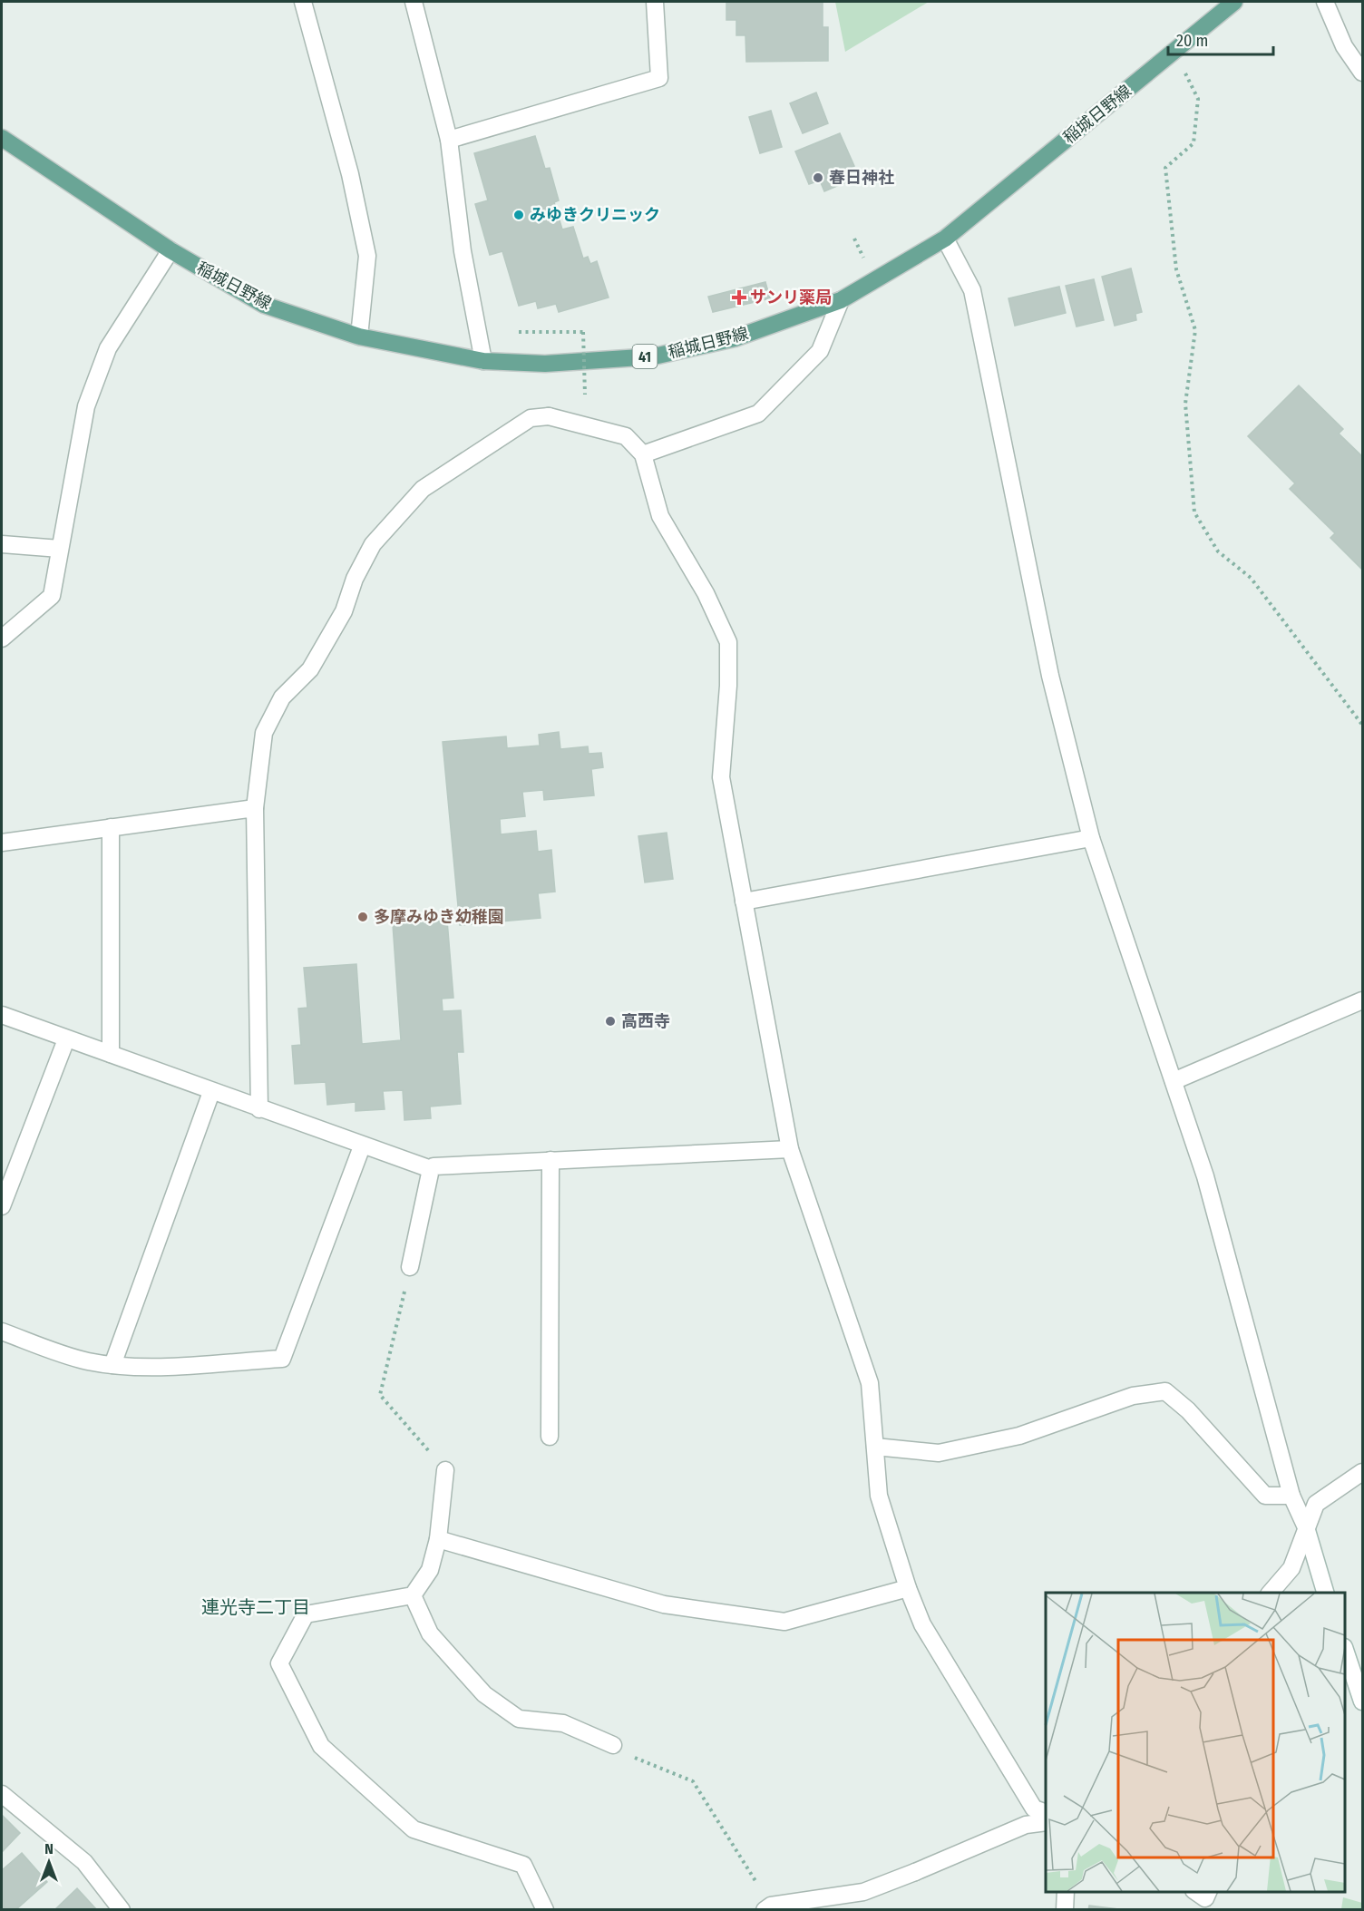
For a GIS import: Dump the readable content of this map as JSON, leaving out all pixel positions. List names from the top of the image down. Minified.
{"streets":{"main road":["稲城日野線","41"]},"districts":["連光寺二丁目"],"places":{"other":["春日神社","みゆきクリニック","多摩みゆき幼稚園","高西寺"],"health":["サンリ薬局"]},"scale_bar":"20 m","north":"top"}
